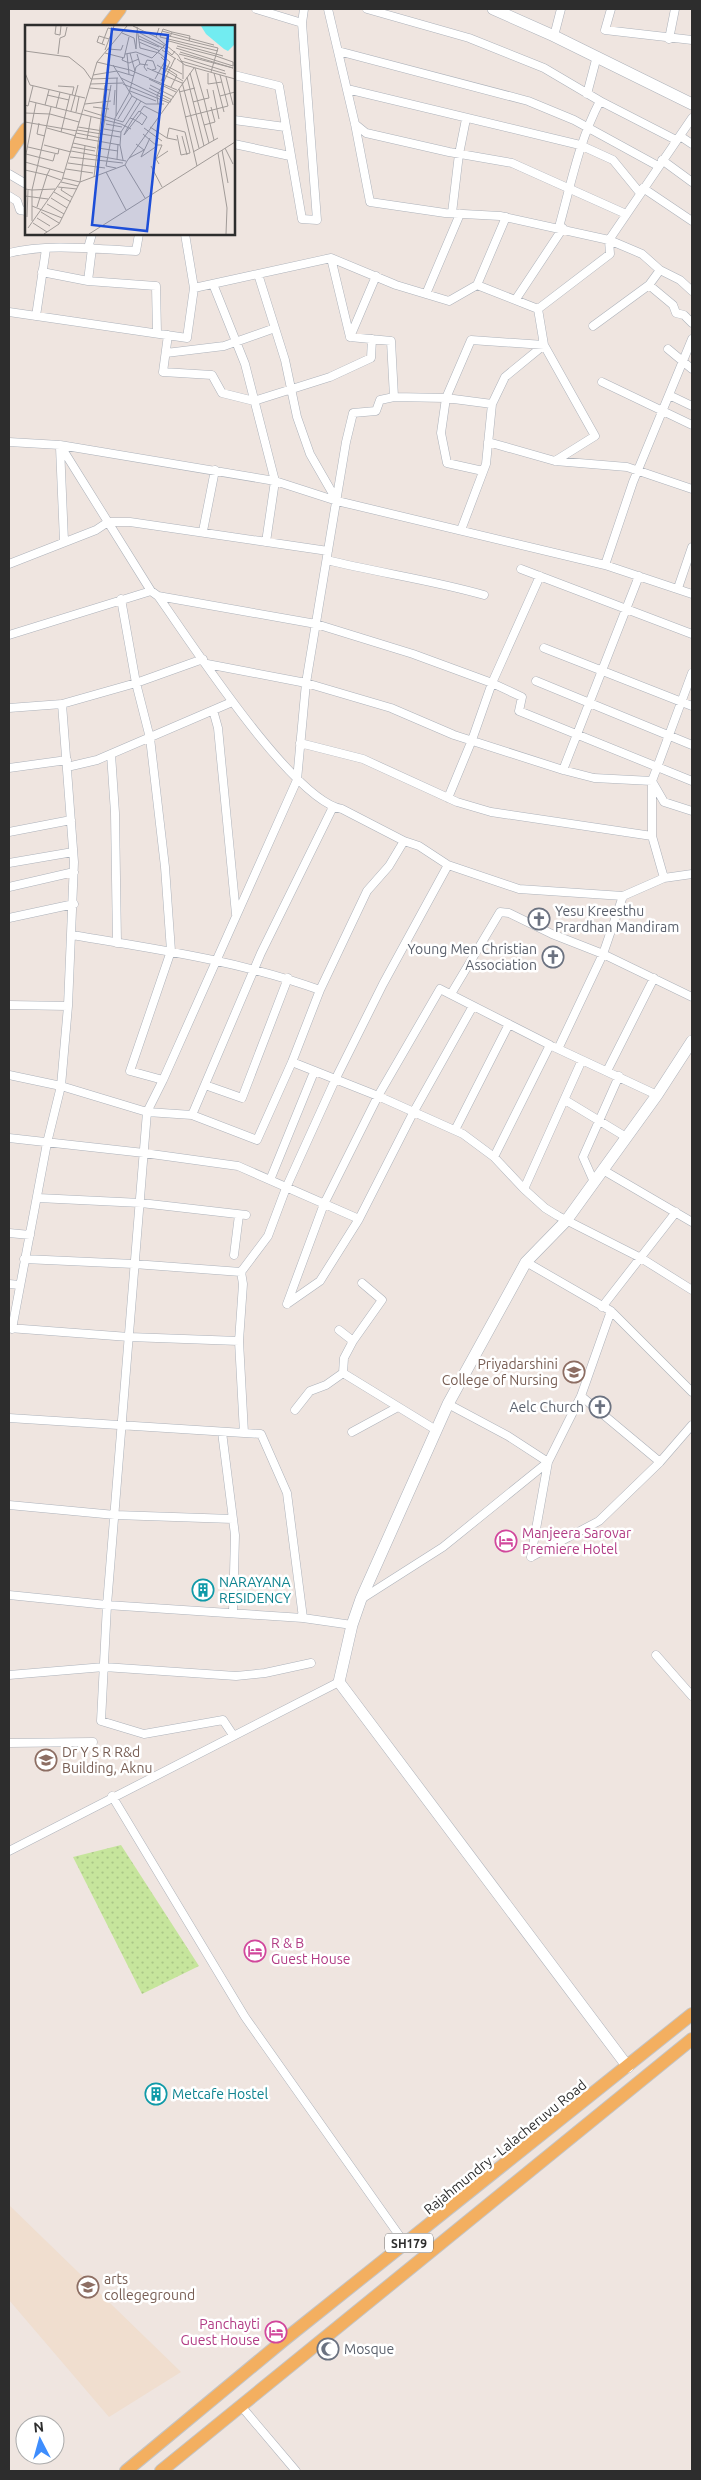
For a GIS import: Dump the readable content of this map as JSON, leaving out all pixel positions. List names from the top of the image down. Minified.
{"streets":{"main road":["Rajahmundry - Lalacheruvu Road","SH179"]},"places":{"church":["Yesu Kreesthu Prardhan Mandiram","Young Men Christian Association","Aelc Church"],"school or university":["Priyadarshini College of Nursing","Dr Y S R R&d Building, Aknu","arts collegeground"],"hotel":["Manjeera Sarovar Premiere Hotel","R & B Guest House","Panchayti Guest House"],"building":["NARAYANA RESIDENCY","Metcafe Hostel"],"mosque":["Mosque"]},"north":"top"}
